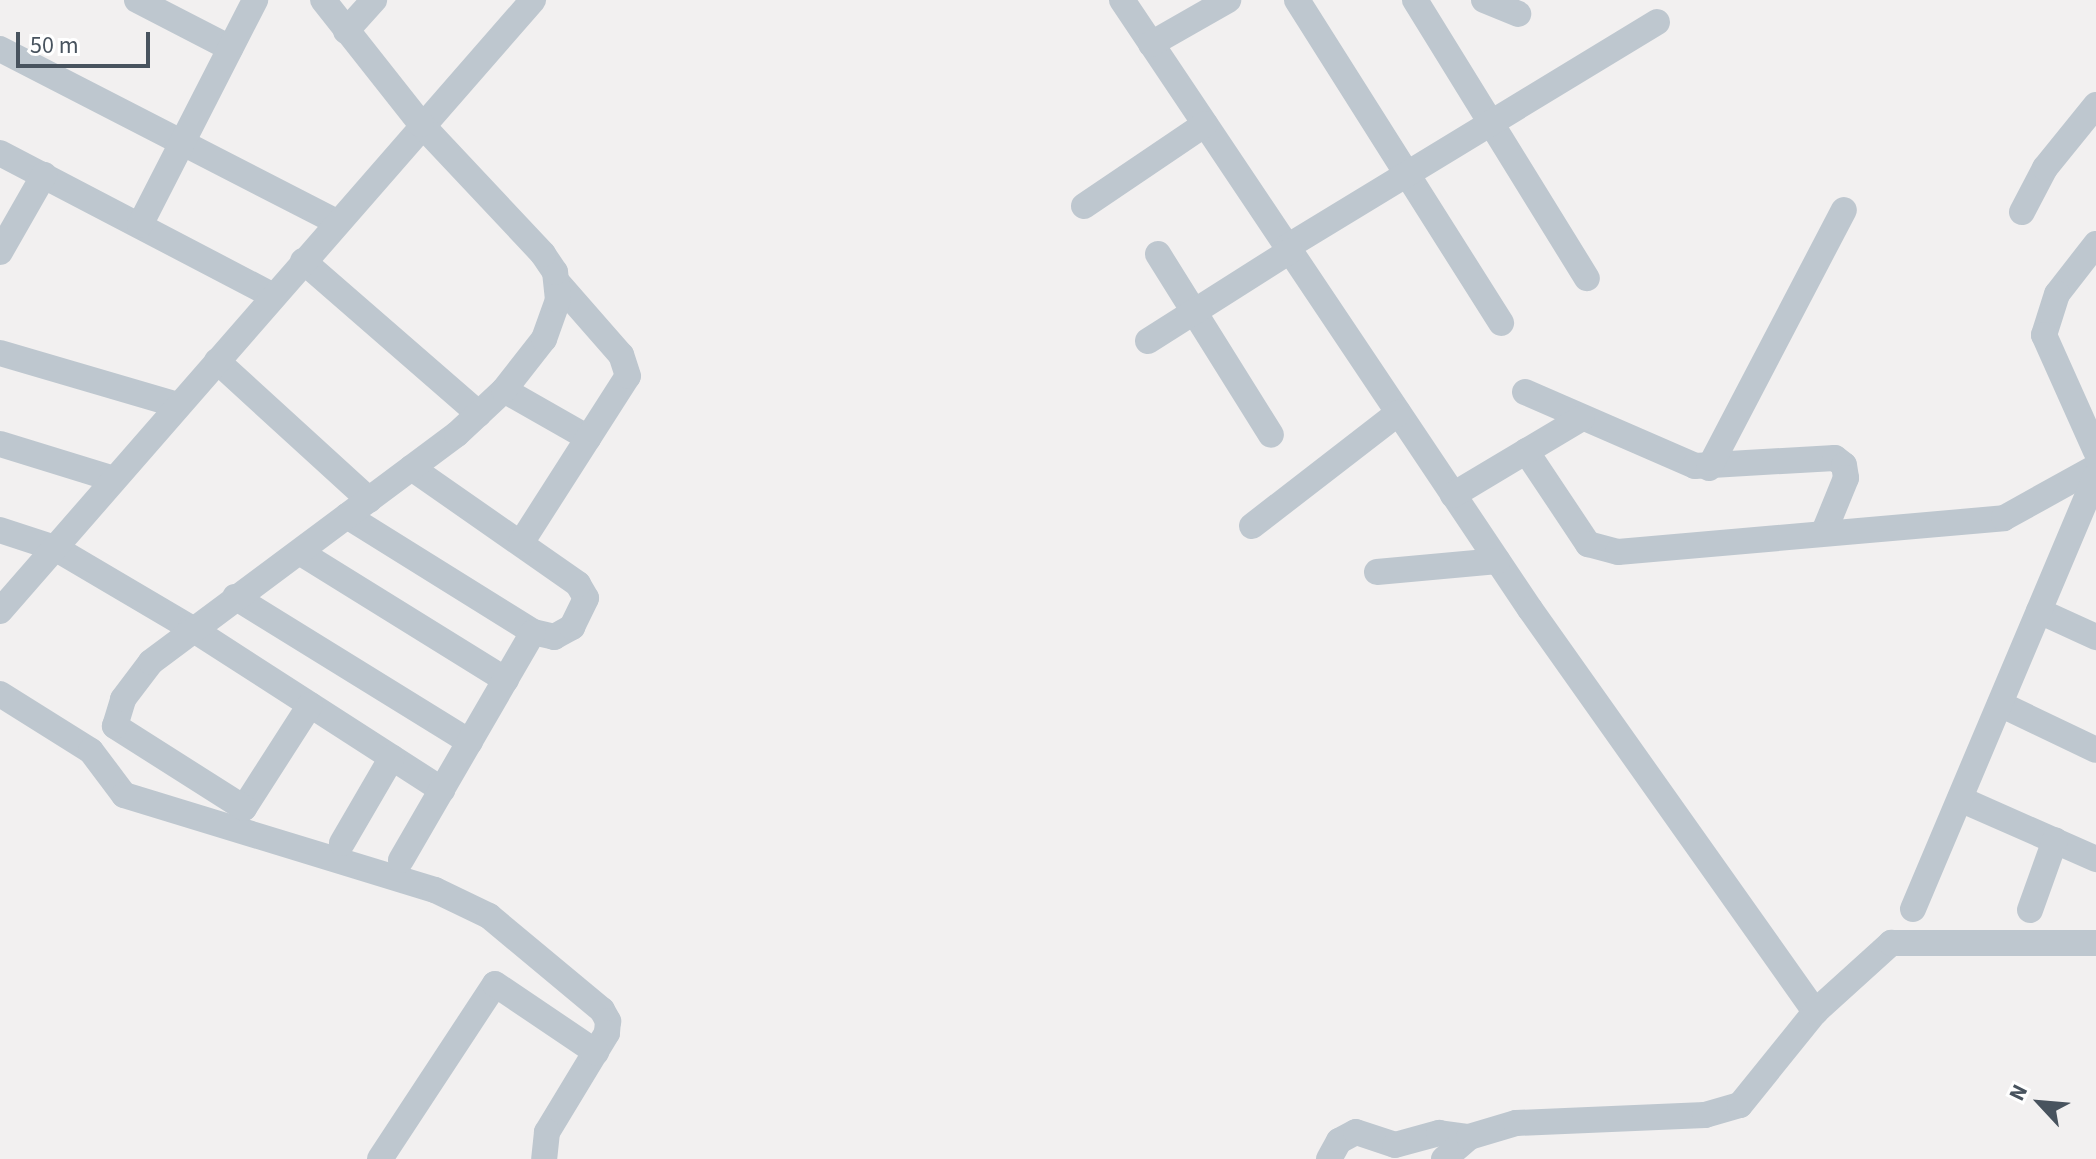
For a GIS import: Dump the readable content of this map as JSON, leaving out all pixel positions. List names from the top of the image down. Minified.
{"scale_bar":"50 m","north":"top left"}
